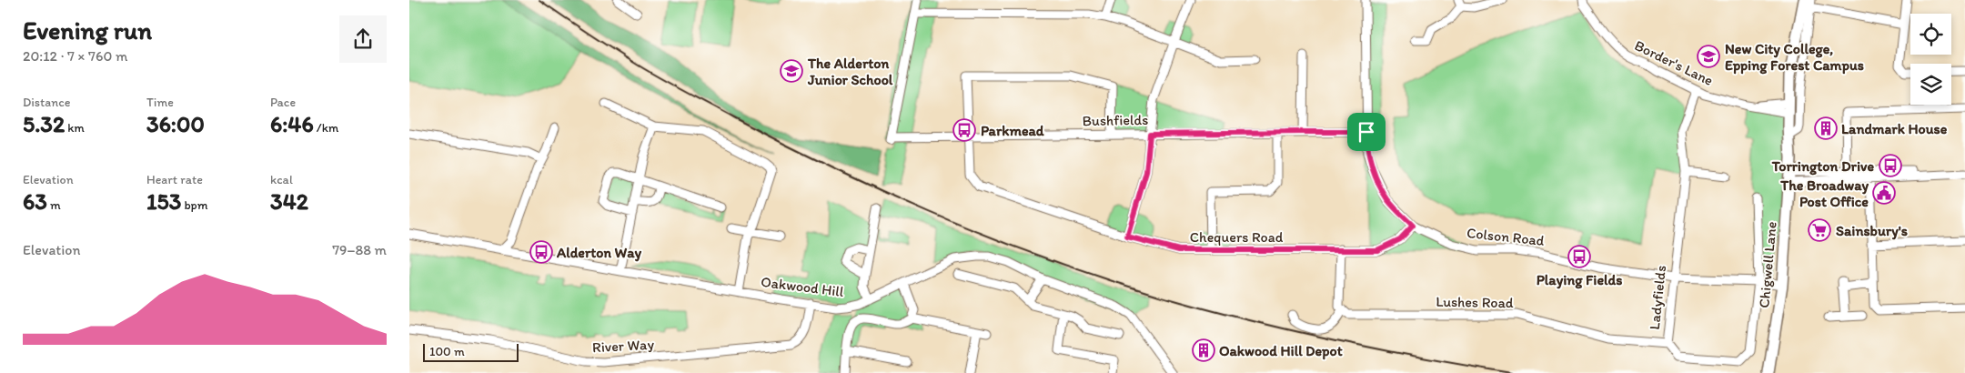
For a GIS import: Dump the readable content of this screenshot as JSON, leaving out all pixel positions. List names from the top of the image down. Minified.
{"streets":{"main road":["Chigwell Lane"],"street":["Border's Lane","Bushfields","Chequers Road","Colson Road","Oakwood Hill","Ladyfields","Lushes Road","River Way"]},"crossings":[["Border's Lane","Chigwell Lane"],["Border's Lane","Ladyfields"],["Bushfields","Chequers Road"],["Bushfields","Colson Road"],["Chequers Road","Colson Road"],["Colson Road","Chigwell Lane"],["Colson Road","Ladyfields"],["Oakwood Hill","River Way"],["Ladyfields","Lushes Road"]],"places":{"school or university":["New City College, Epping Forest Campus","The Alderton Junior School"],"building":["Landmark House","Oakwood Hill Depot"],"bus stop":["Parkmead","Torrington Drive","Alderton Way","Playing Fields"],"public building":["The Broadway Post Office"],"supermarket":["Sainsbury's"]},"scale_bar":"100 m","page":{"heading":["Evening run","20:12 · 7 × 760 m"],"stats":[["Distance","5.32 km"],["Time","36:00"],["Pace","6:46 /km"],["Elevation","63 m"],["Heart rate","153 bpm"],["kcal","342"]],"chart":["Elevation","79–88 m"],"scale":"100 m"}}
